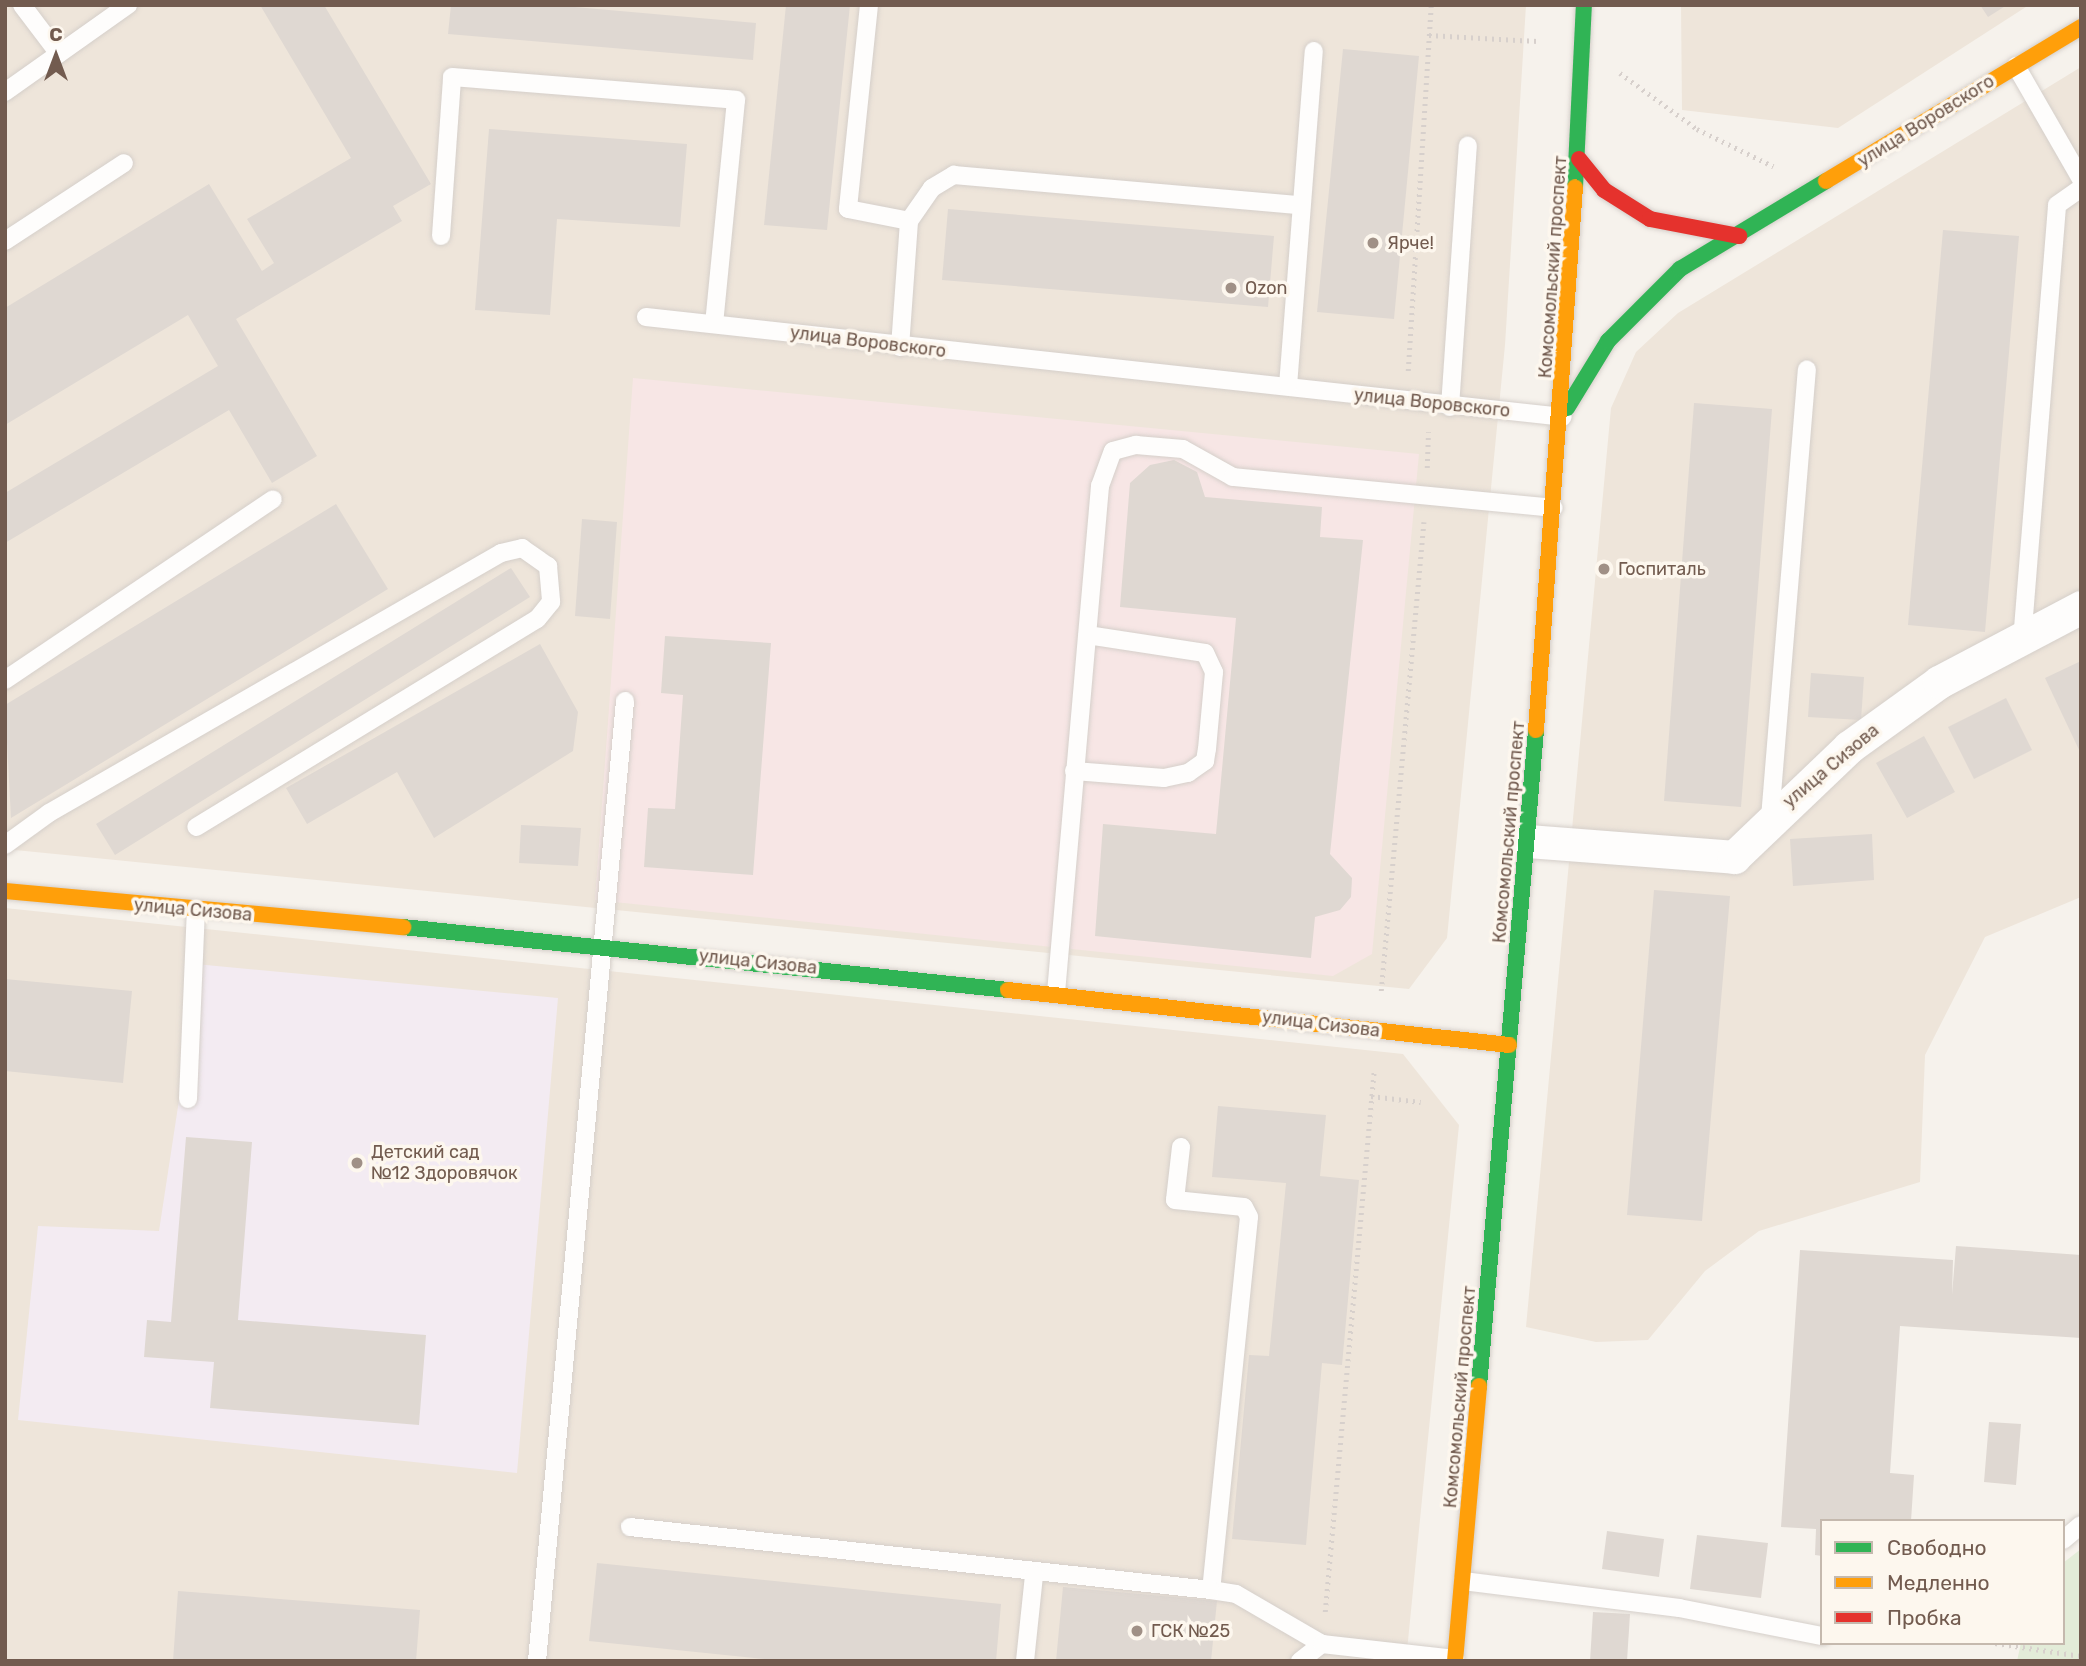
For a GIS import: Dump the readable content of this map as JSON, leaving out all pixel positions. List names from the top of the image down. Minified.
{"streets":{"main road":["улица Воровского","Комсомольский проспект","улица Сизова"]},"crossings":[["улица Воровского","Комсомольский проспект"],["Комсомольский проспект","улица Сизова"]],"places":["Ярче!","Ozon","Госпиталь","Детский сад №12 Здоровячок","ГСК №25"],"legend":["Свободно","Медленно","Пробка"],"north":"top"}
